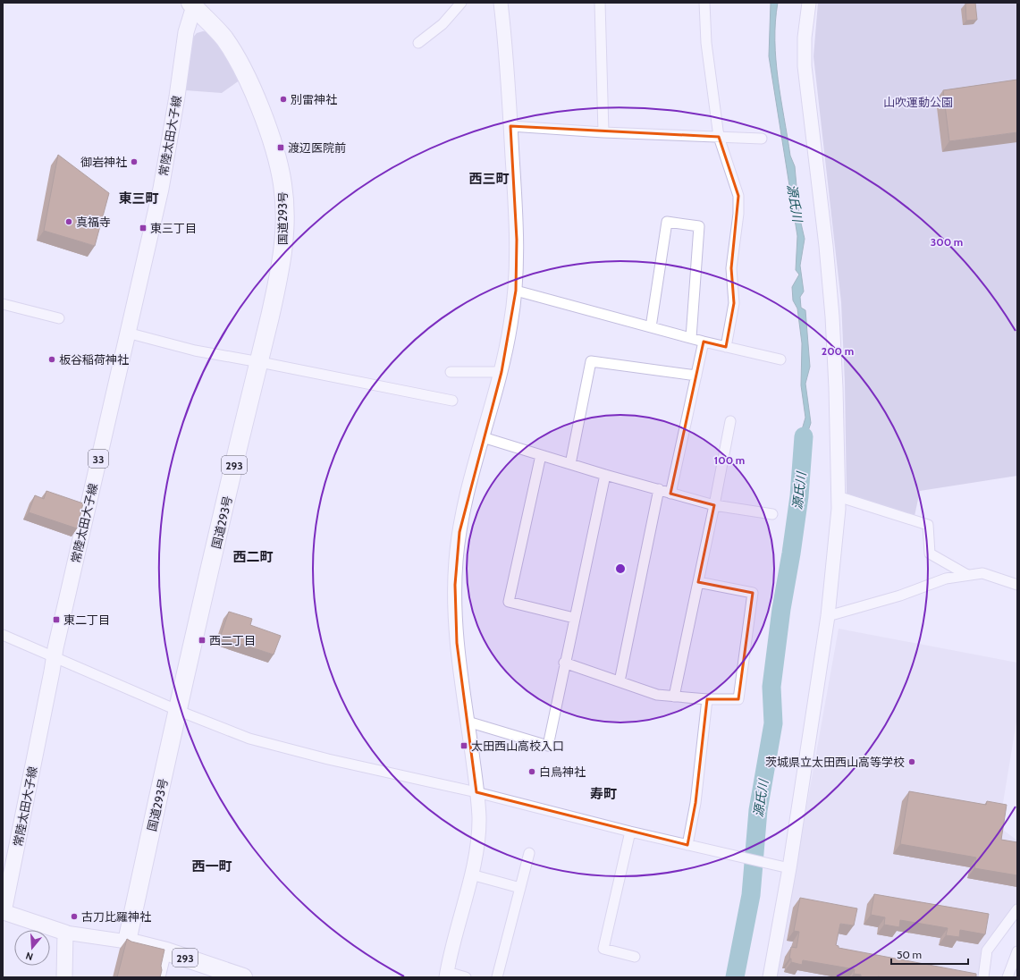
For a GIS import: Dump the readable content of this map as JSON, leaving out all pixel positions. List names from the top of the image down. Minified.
{"streets":{"highway":["国道293号","293"],"main road":["常陸太田大子線","33"]},"crossings":[["常陸太田大子線","国道293号"],["国道293号","293"]],"districts":["西三町","東三町","西二町","寿町","西一町"],"water":["源氏川"],"parks":["山吹運動公園"],"places":{"other":["別雷神社","御岩神社","真福寺","板谷稲荷神社","茨城県立太田西山高等学校","白鳥神社","古刀比羅神社"],"transit":["渡辺医院前","東三丁目","東二丁目","西二丁目","太田西山高校入口"]},"scale_bar":"50 m","north":"bottom","rings":["300 m","200 m","100 m"]}
